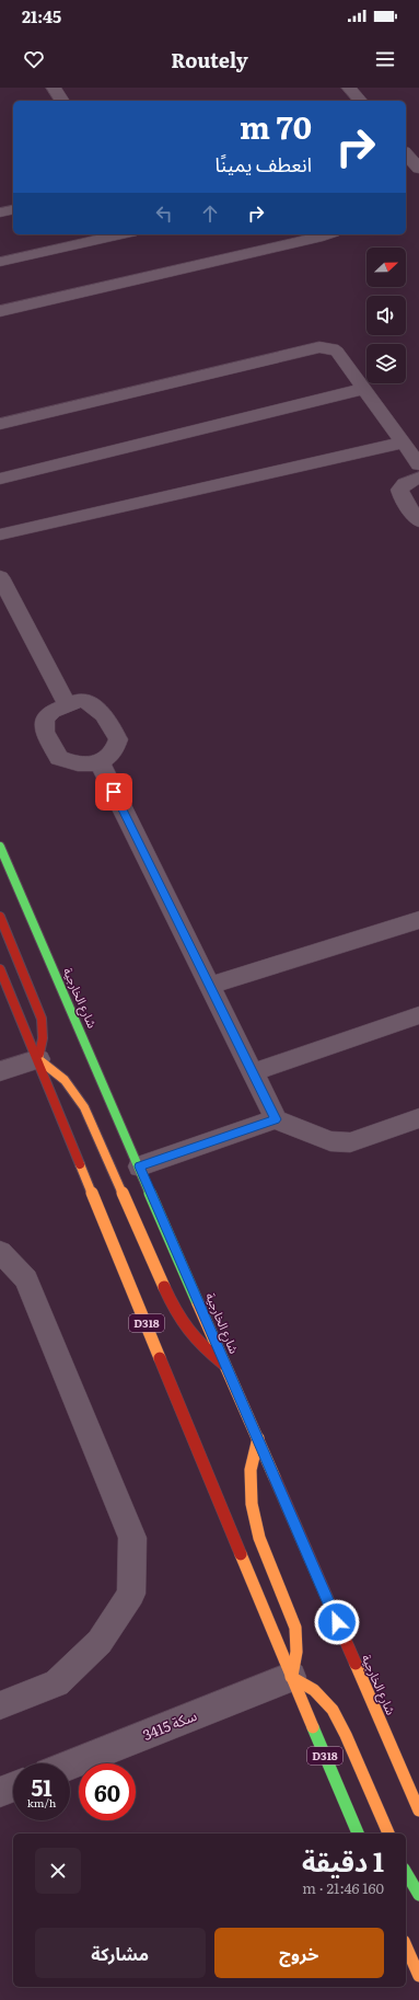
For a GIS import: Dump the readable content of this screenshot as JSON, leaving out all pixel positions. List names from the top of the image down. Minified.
{"streets":{"main road":["شارع الخارجية","D318"],"street":["سكة 3415"]},"crossings":[["D318","سكة 3415"]],"north":"right","page":{"status":"21:45","header":"Routely","turn":["70 m","انعطف يمينًا"],"speed":"51 km/h","limit":"60","heading":["1 دقيقة","160 m · 21:46"],"buttons":["خروج","مشاركة"]}}
